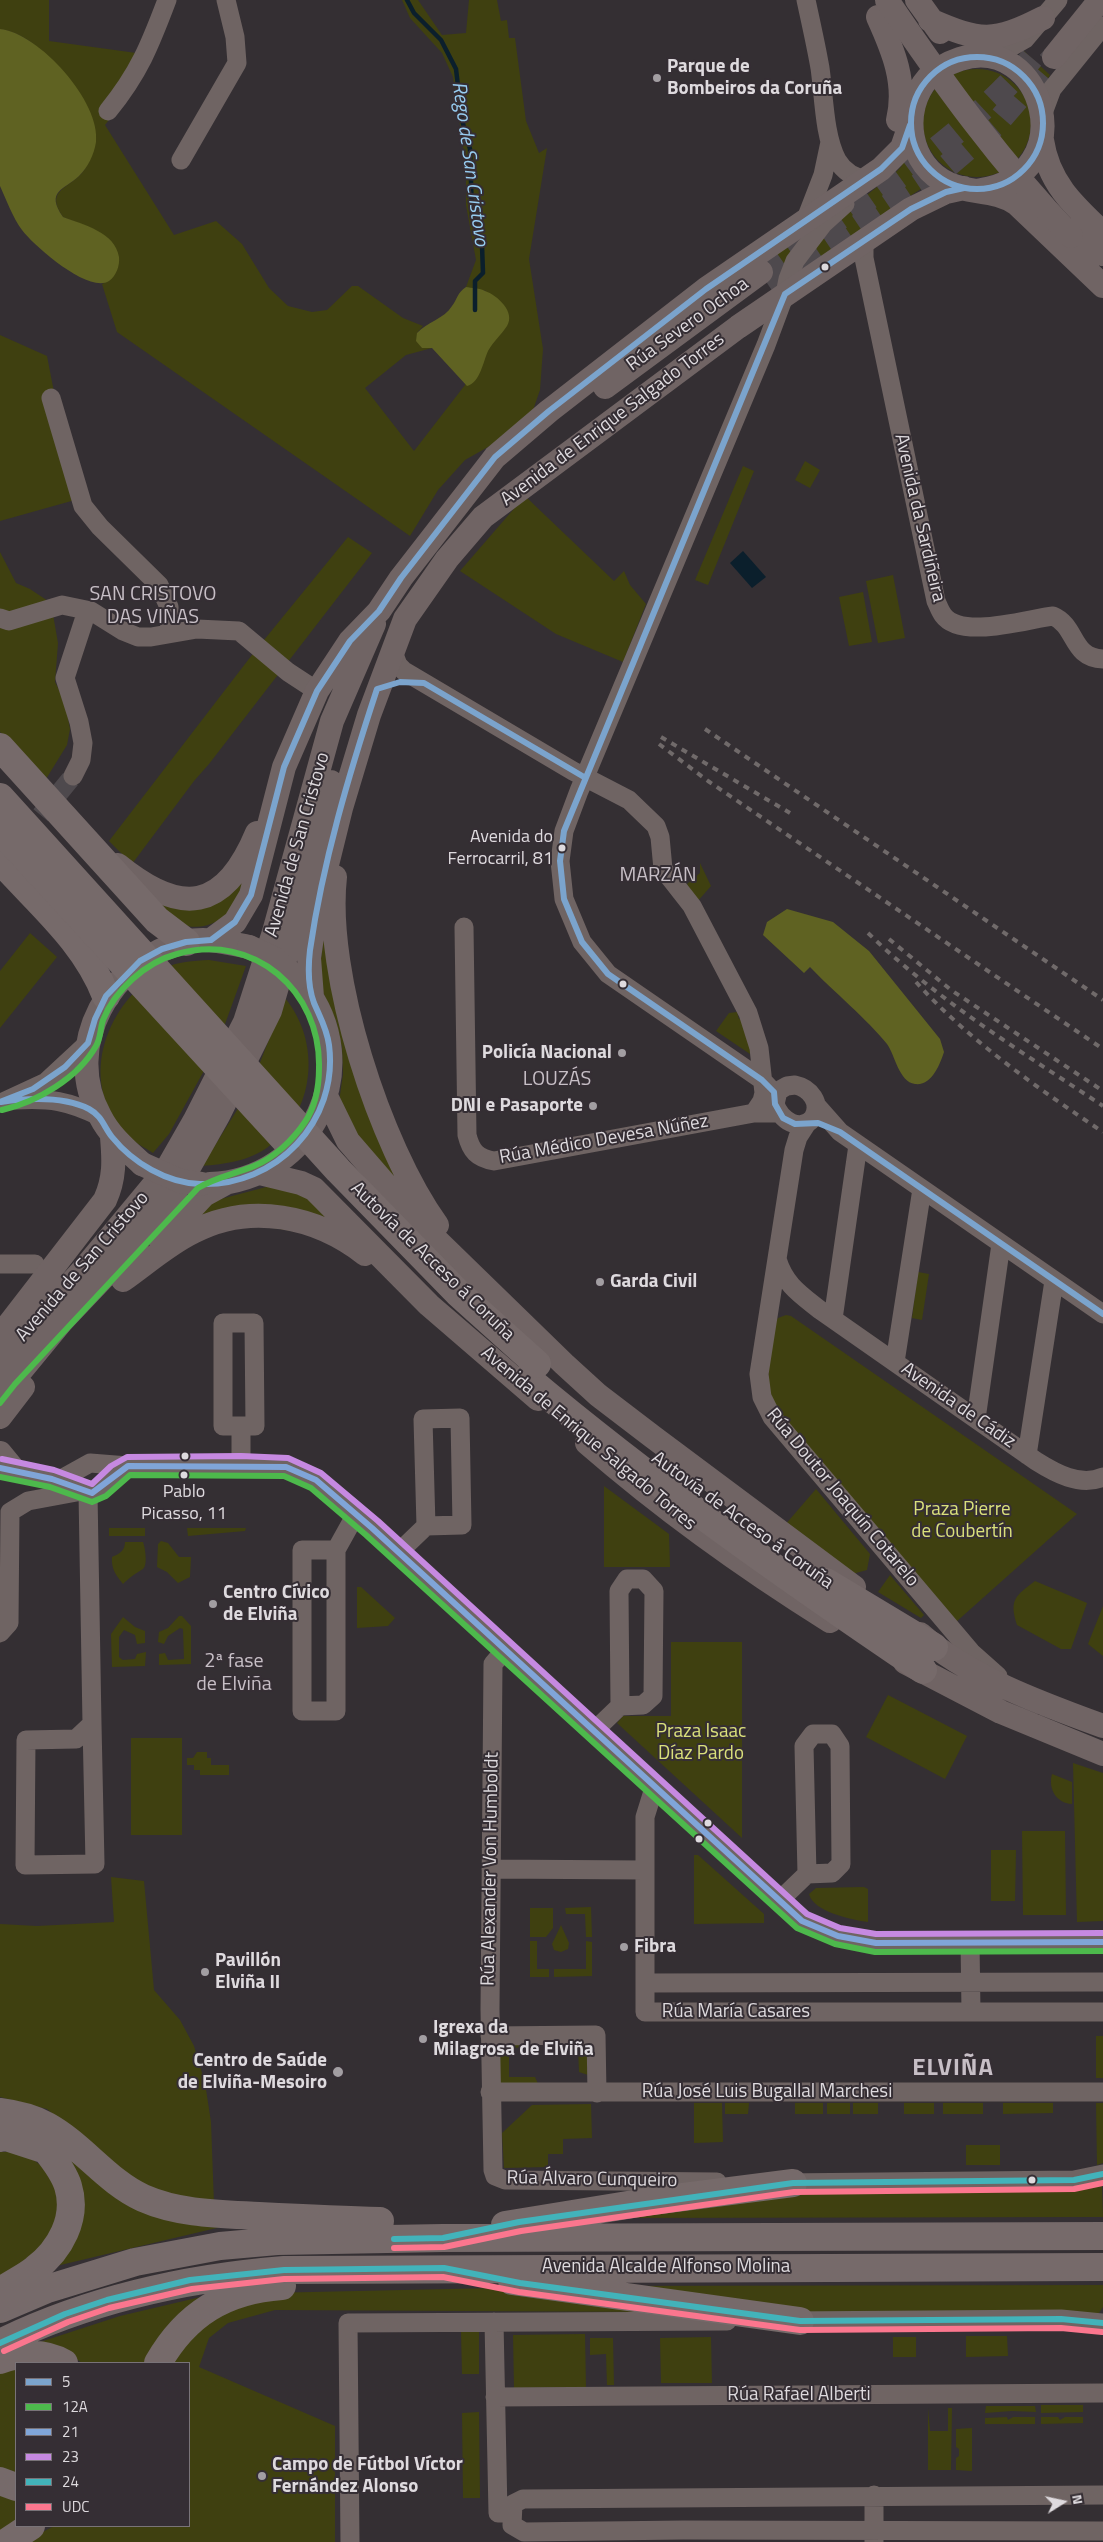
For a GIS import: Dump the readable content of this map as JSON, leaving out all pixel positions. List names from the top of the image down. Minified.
{"streets":{"highway":["Autovía de Acceso á Coruña","Avenida Alcalde Alfonso Molina"],"main road":["Rúa Severo Ochoa","Avenida de Enrique Salgado Torres","Avenida de San Cristovo"],"street":["Avenida da Sardiñeira","Rúa Médico Devesa Núñez","Avenida de Cádiz","Rúa Doutor Joaquín Cotarelo","Rúa Alexander Von Humboldt","Rúa María Casares","Rúa José Luis Bugallal Marchesi","Rúa Álvaro Cunqueiro","Rúa Rafael Alberti"]},"crossings":[["Rúa Severo Ochoa","Avenida de Enrique Salgado Torres"],["Avenida de Enrique Salgado Torres","Avenida da Sardiñeira"],["Avenida de Enrique Salgado Torres","Avenida de San Cristovo"],["Avenida de Enrique Salgado Torres","Autovía de Acceso á Coruña"],["Avenida de Enrique Salgado Torres","Rúa Doutor Joaquín Cotarelo"],["Avenida de Cádiz","Rúa Doutor Joaquín Cotarelo"],["Rúa Alexander Von Humboldt","Rúa José Luis Bugallal Marchesi"],["Rúa Alexander Von Humboldt","Rúa Álvaro Cunqueiro"],["Rúa José Luis Bugallal Marchesi","Rúa Álvaro Cunqueiro"]],"districts":["SAN CRISTOVO DAS VIÑAS","MARZÁN","LOUZÁS","2ª fase de Elviña","ELVIÑA"],"water":["Rego de San Cristovo"],"parks":["Praza Pierre de Coubertín","Praza Isaac Díaz Pardo"],"places":["Parque de Bombeiros da Coruña","Avenida do Ferrocarril, 81","Policía Nacional","DNI e Pasaporte","Garda Civil","Pablo Picasso, 11","Centro Cívico de Elviña","Fibra","Pavillón Elviña II","Igrexa da Milagrosa de Elviña","Centro de Saúde de Elviña-Mesoiro","Campo de Fútbol Víctor Fernández Alonso"],"lines":["transit line 5","transit line 12A","transit line 23","transit line 21","transit line 24","transit line UDC"],"legend":["5","12A","21","23","24","UDC"],"north":"right"}
